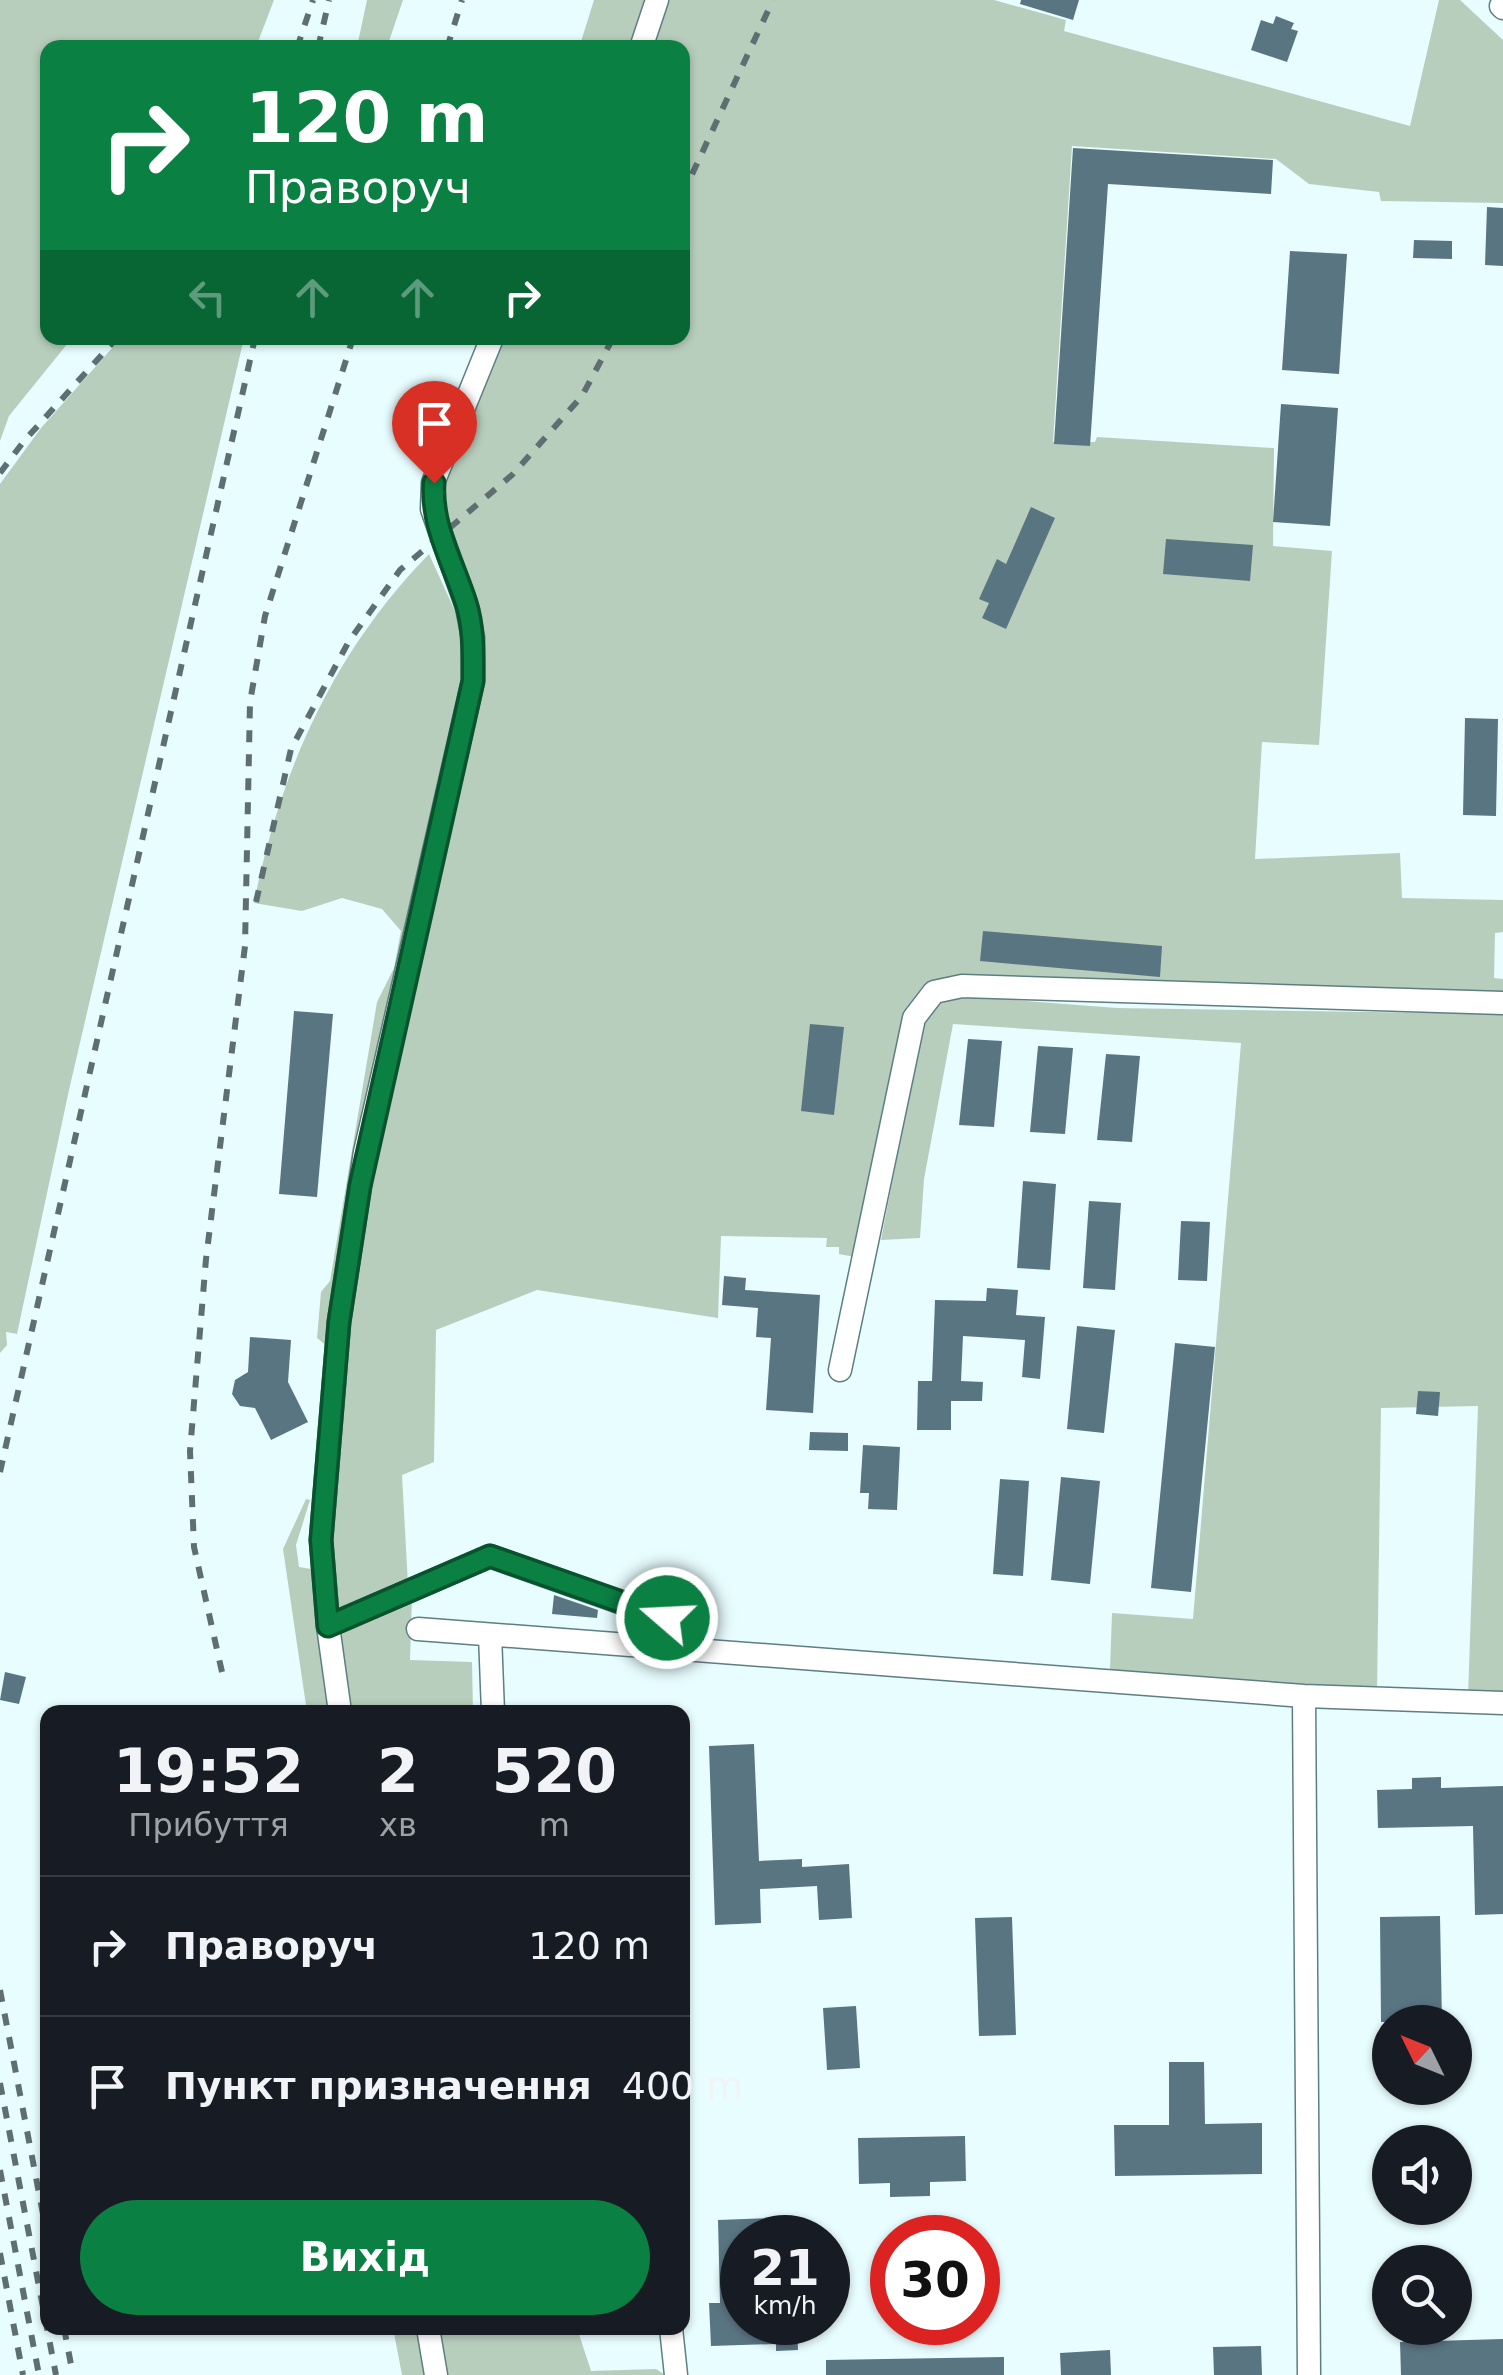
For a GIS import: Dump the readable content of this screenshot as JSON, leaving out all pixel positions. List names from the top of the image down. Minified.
{"north":"top left","page":{"turn":["120 m","Праворуч"],"eta":["19:52","Прибуття","2","хв","520","m"],"list":[{"name":"Праворуч","value":"120 m"},{"name":"Пункт призначення","value":"400 m"}],"buttons":"Вихід","speed":"21 km/h","limit":"30"}}
